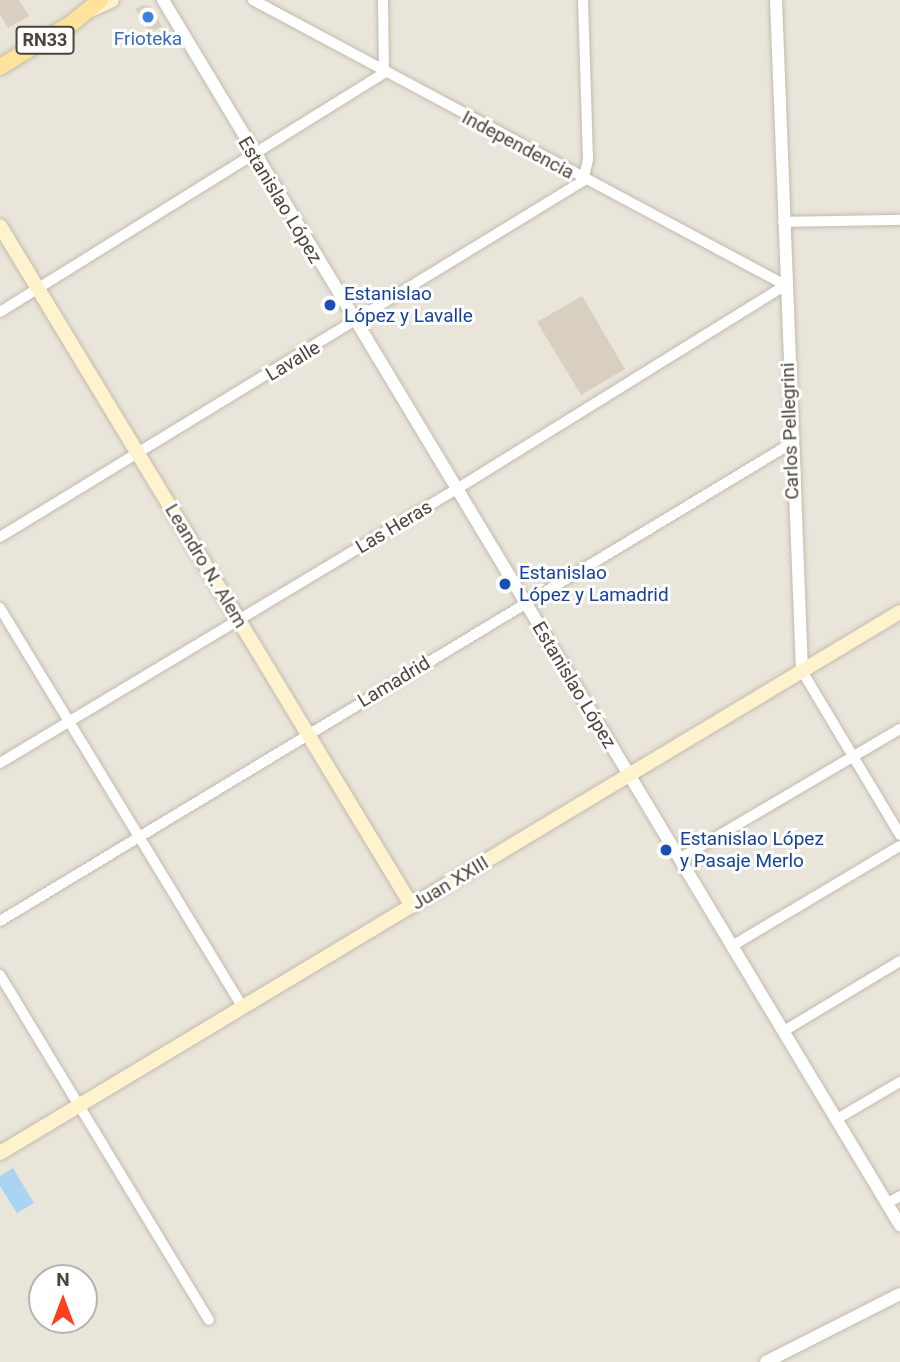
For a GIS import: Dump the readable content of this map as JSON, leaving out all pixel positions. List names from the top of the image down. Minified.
{"streets":{"main road":["RN33","Leandro N. Alem","Juan XXIII"],"street":["Independencia","Estanislao López","Lavalle","Carlos Pellegrini","Las Heras","Lamadrid"]},"crossings":[["Independencia","Lavalle"],["Independencia","Carlos Pellegrini"],["Independencia","Las Heras"],["Estanislao López","Lavalle"],["Estanislao López","Las Heras"],["Estanislao López","Lamadrid"],["Estanislao López","Juan XXIII"],["Lavalle","Leandro N. Alem"],["Carlos Pellegrini","Las Heras"],["Carlos Pellegrini","Lamadrid"],["Carlos Pellegrini","Juan XXIII"],["Las Heras","Leandro N. Alem"],["Leandro N. Alem","Lamadrid"],["Leandro N. Alem","Juan XXIII"]],"places":["Frioteka","Estanislao López y Lavalle","Estanislao López y Lamadrid","Estanislao López y Pasaje Merlo"],"north":"top"}
